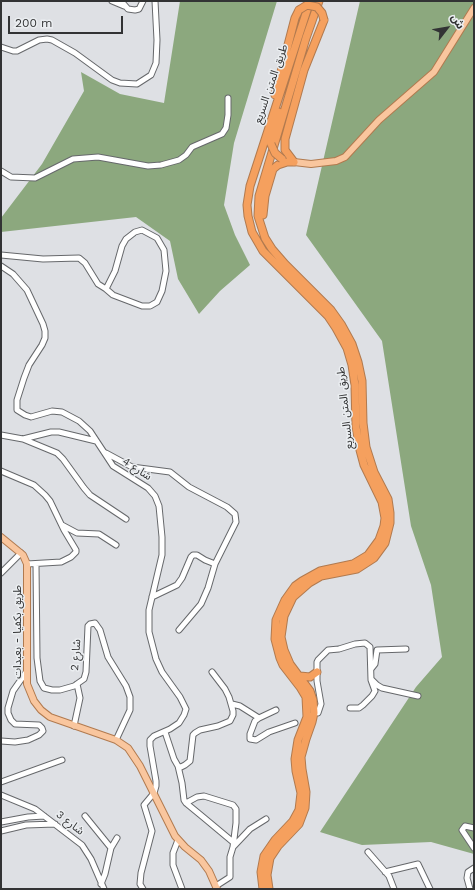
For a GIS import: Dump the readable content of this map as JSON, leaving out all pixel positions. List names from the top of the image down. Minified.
{"streets":{"highway":["طريق المتن السريع"],"main road":["طريق بكفيا - بعبدات"],"street":["شارع 4","شارع 2","شارع 3"]},"crossings":[["شارع 4","طريق بكفيا - بعبدات"],["طريق بكفيا - بعبدات","شارع 2"]],"scale_bar":"200 m","north":"top right"}
